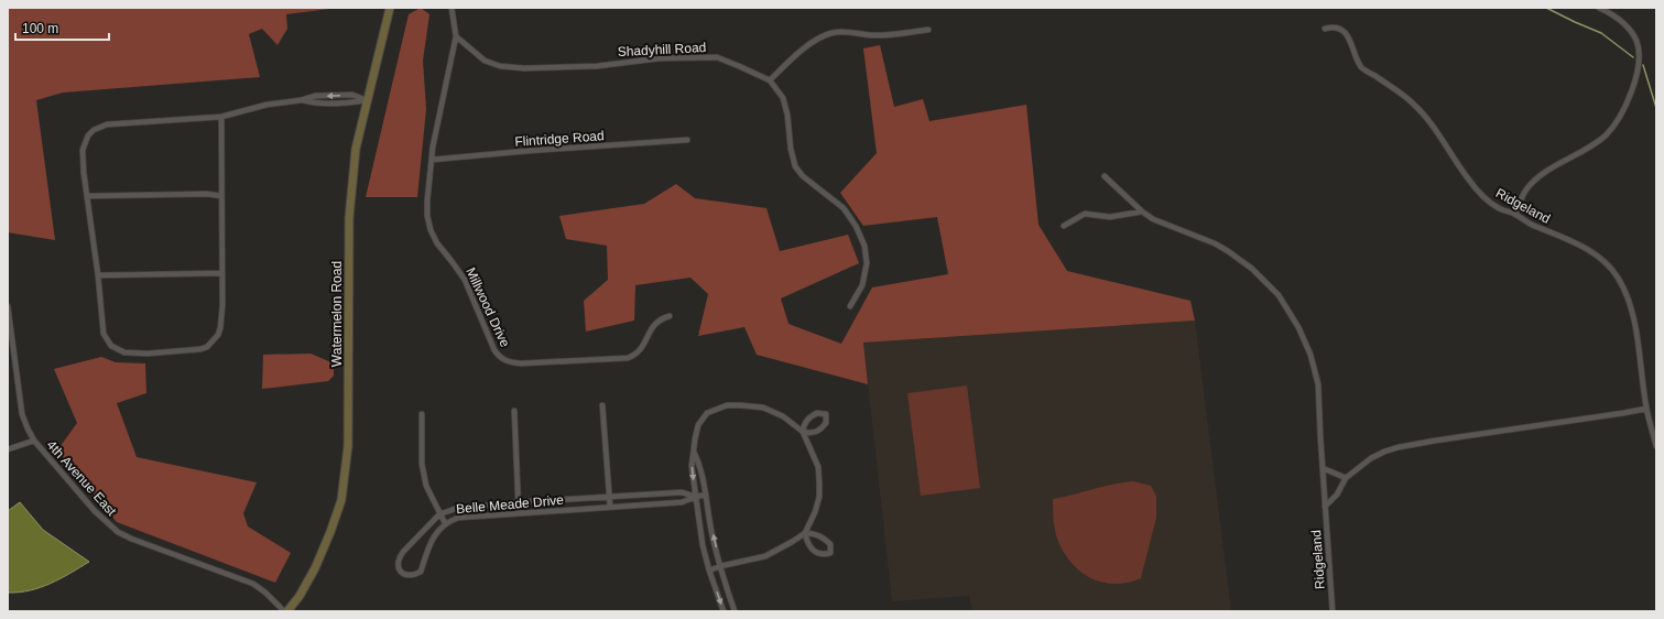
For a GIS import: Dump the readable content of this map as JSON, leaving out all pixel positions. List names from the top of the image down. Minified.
{"streets":{"main road":["Watermelon Road"],"street":["Shadyhill Road","Flintridge Road","Ridgeland","Millwood Drive","4th Avenue East","Belle Meade Drive"]},"crossings":[["Shadyhill Road","Millwood Drive"],["Flintridge Road","Millwood Drive"],["Watermelon Road","4th Avenue East"]],"scale_bar":"100 m"}
